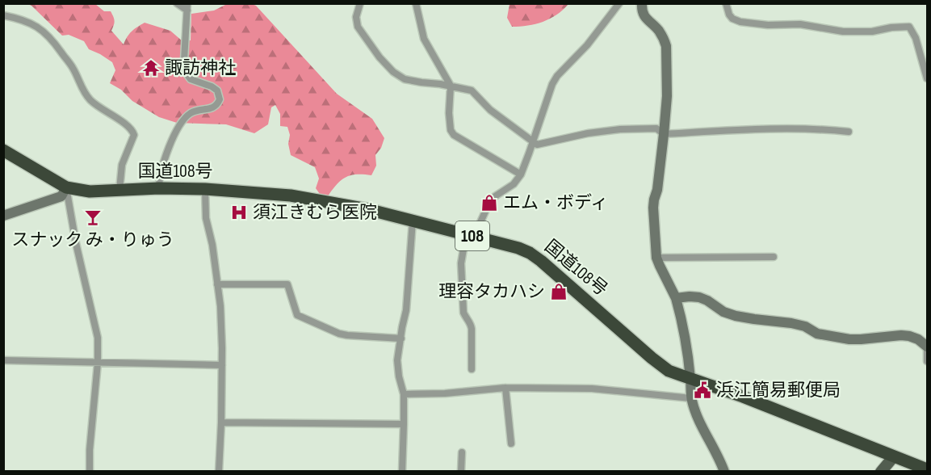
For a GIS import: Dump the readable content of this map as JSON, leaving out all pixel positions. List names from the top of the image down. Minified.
{"streets":{"highway":["国道108号","108"]},"places":{"temple":["諏訪神社"],"shop":["エム・ボディ","理容タカハシ"],"hospital":["須江きむら医院"],"bar":["スナック み・りゅう"],"public building":["浜江簡易郵便局"]}}
